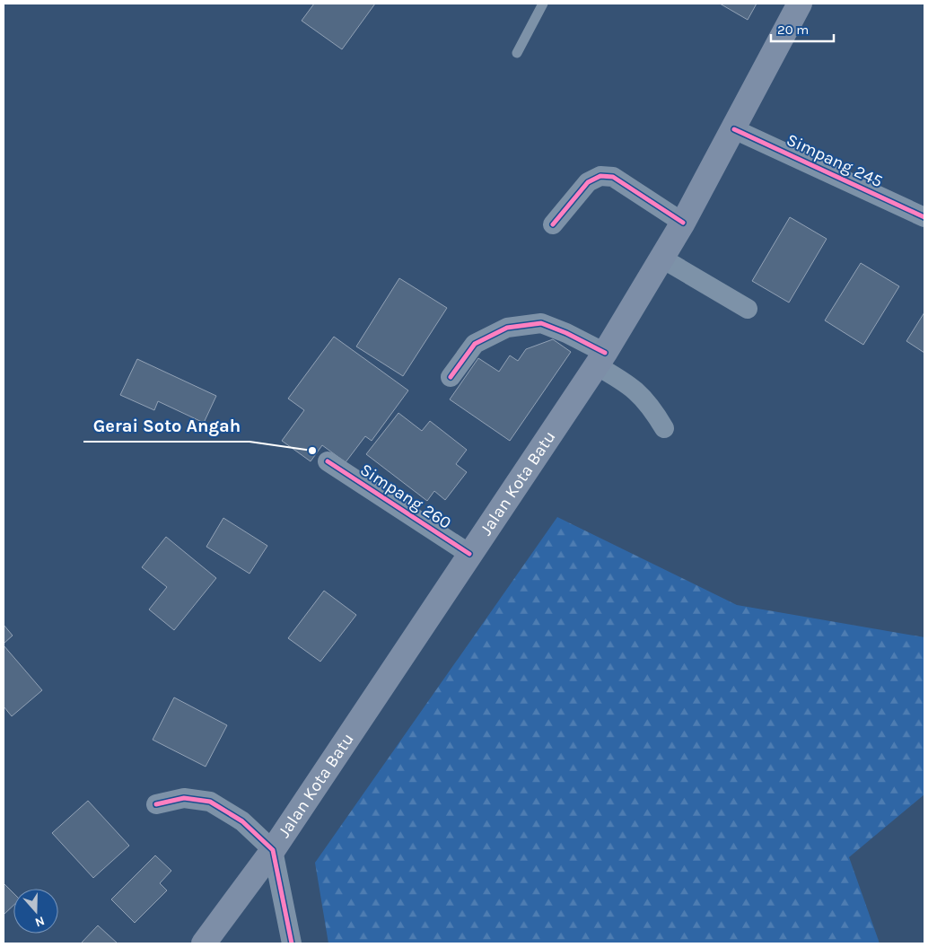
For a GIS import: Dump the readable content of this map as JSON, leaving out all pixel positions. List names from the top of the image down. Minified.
{"streets":{"main road":["Jalan Kota Batu"],"street":["Simpang 245","Simpang 260"]},"crossings":[["Simpang 245","Jalan Kota Batu"],["Jalan Kota Batu","Simpang 260"]],"places":["Gerai Soto Angah"],"scale_bar":"20 m","north":"bottom"}
